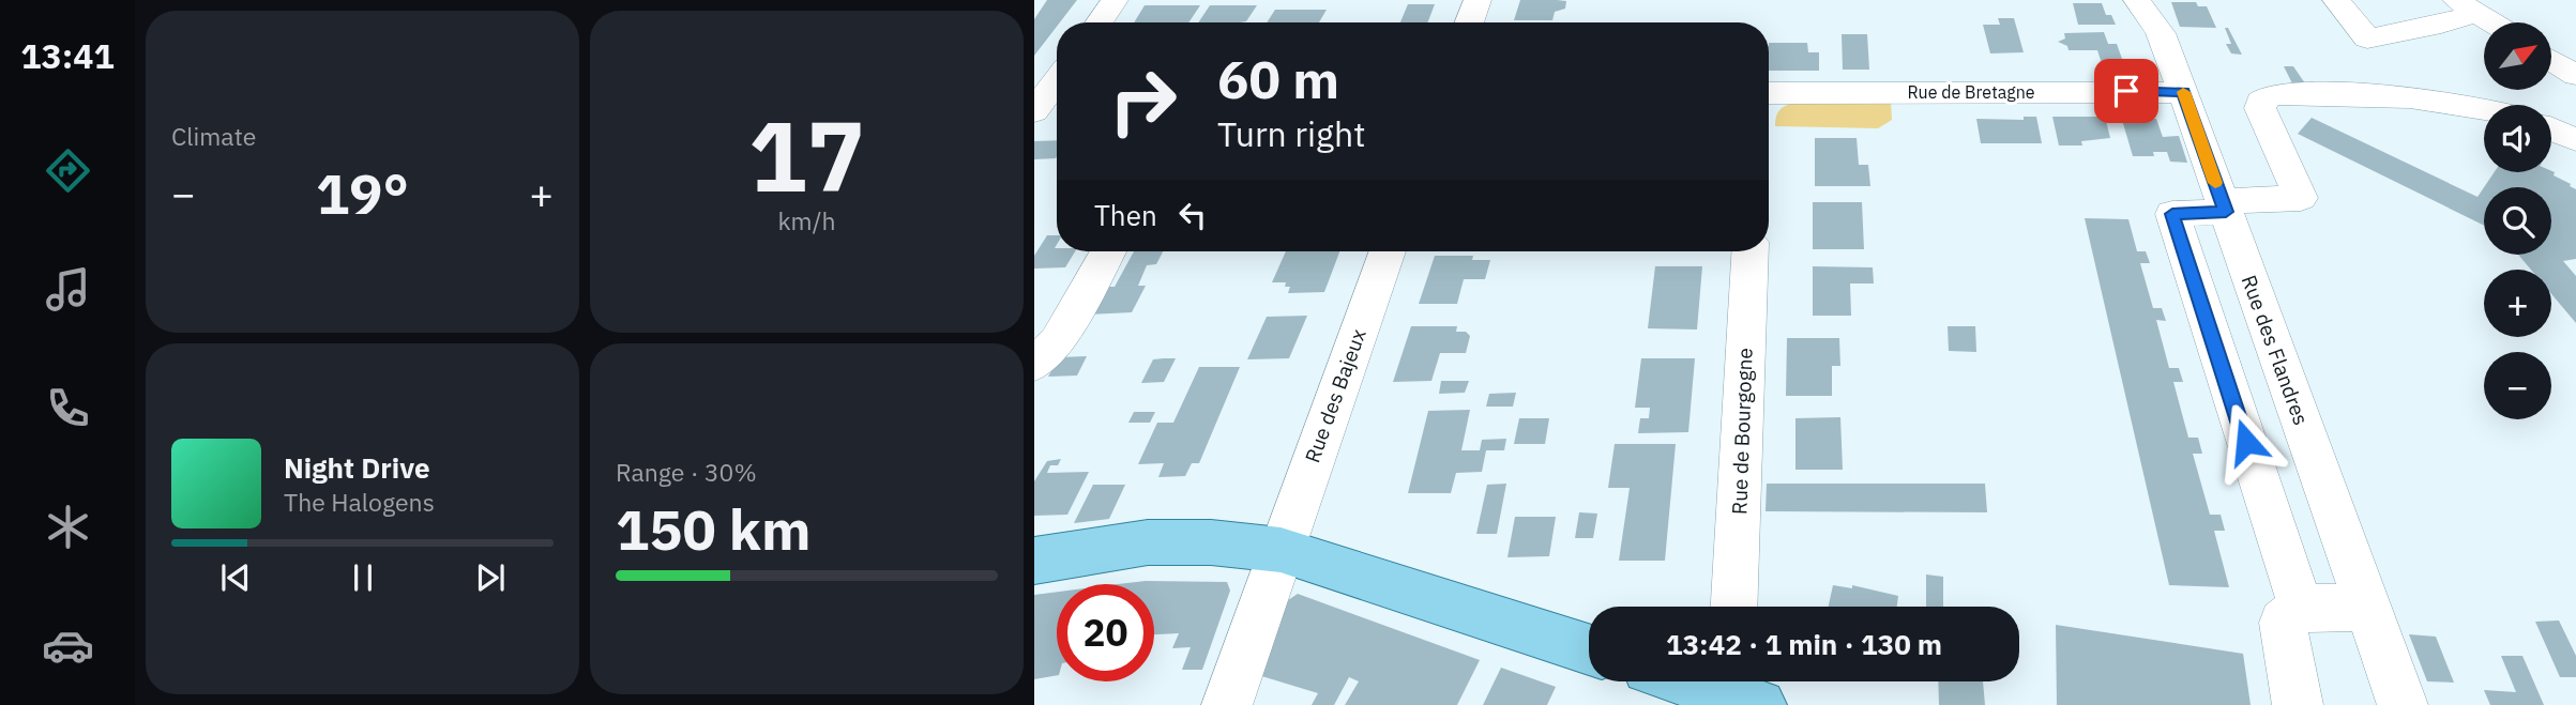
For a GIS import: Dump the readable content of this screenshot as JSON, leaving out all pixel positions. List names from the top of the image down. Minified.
{"streets":{"street":["Rue de Bretagne","Rue des Flandres","Rue des Bajeux","Rue de Bourgogne"]},"crossings":[["Rue de Bretagne","Rue des Flandres"]],"north":"top right","page":{"tabs":"13:41","tile":["Climate",["17","km/h"],["Range · 30%","150 km"]],"map_buttons":["+","−"],"turn":["60 m","Turn right"],"heat":["−","19°","+"],"then":"Then","song":["Night Drive","The Halogens"],"limit":"20","trip":"13:42 · 1 min · 130 m"}}
